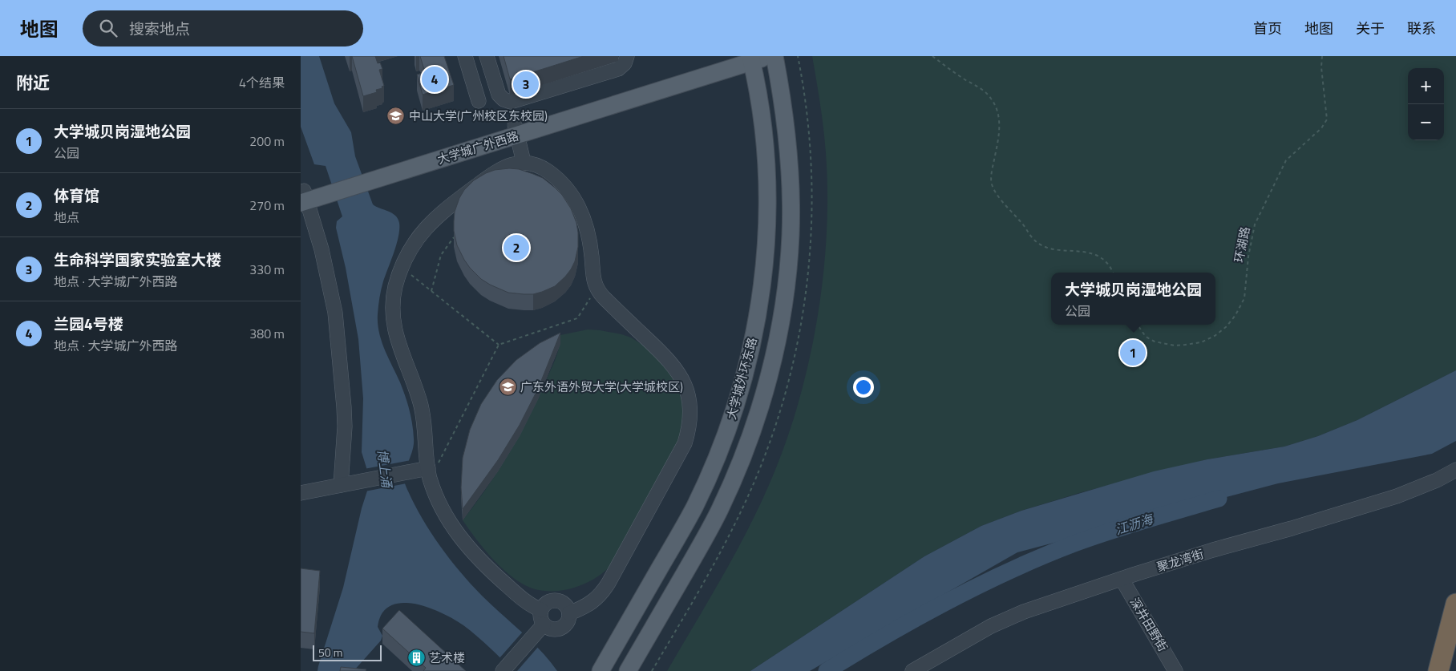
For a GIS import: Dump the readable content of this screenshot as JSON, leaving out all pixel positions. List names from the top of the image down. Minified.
{"streets":{"main road":["大学城广外西路","大学城外环东路"],"street":["聚龙湾街","深井田野街"],"path":["环湖路"]},"crossings":[["大学城广外西路","大学城外环东路"],["聚龙湾街","深井田野街"]],"water":["博上涌","江沥海"],"places":{"school or university":["中山大学(广州校区东校园)","广东外语外贸大学(大学城校区)"],"building":["艺术楼"]},"scale_bar":"50 m","page":{"header":"地图","search":"搜索地点","nav":["首页","地图","关于","联系"],"heading":["附近","4个结果"],"pins":["4","3","2","1"],"map_buttons":["+","−"],"list":[{"mark":"1","name":"大学城贝岗湿地公园","note":"公园","value":"200 m"},{"mark":"2","name":"体育馆","note":"地点","value":"270 m"},{"mark":"3","name":"生命科学国家实验室大楼","note":"地点 · 大学城广外西路","value":"330 m"},{"mark":"4","name":"兰园4号楼","note":"地点 · 大学城广外西路","value":"380 m"}],"popup":["大学城贝岗湿地公园","公园"],"scale":"50 m"}}
